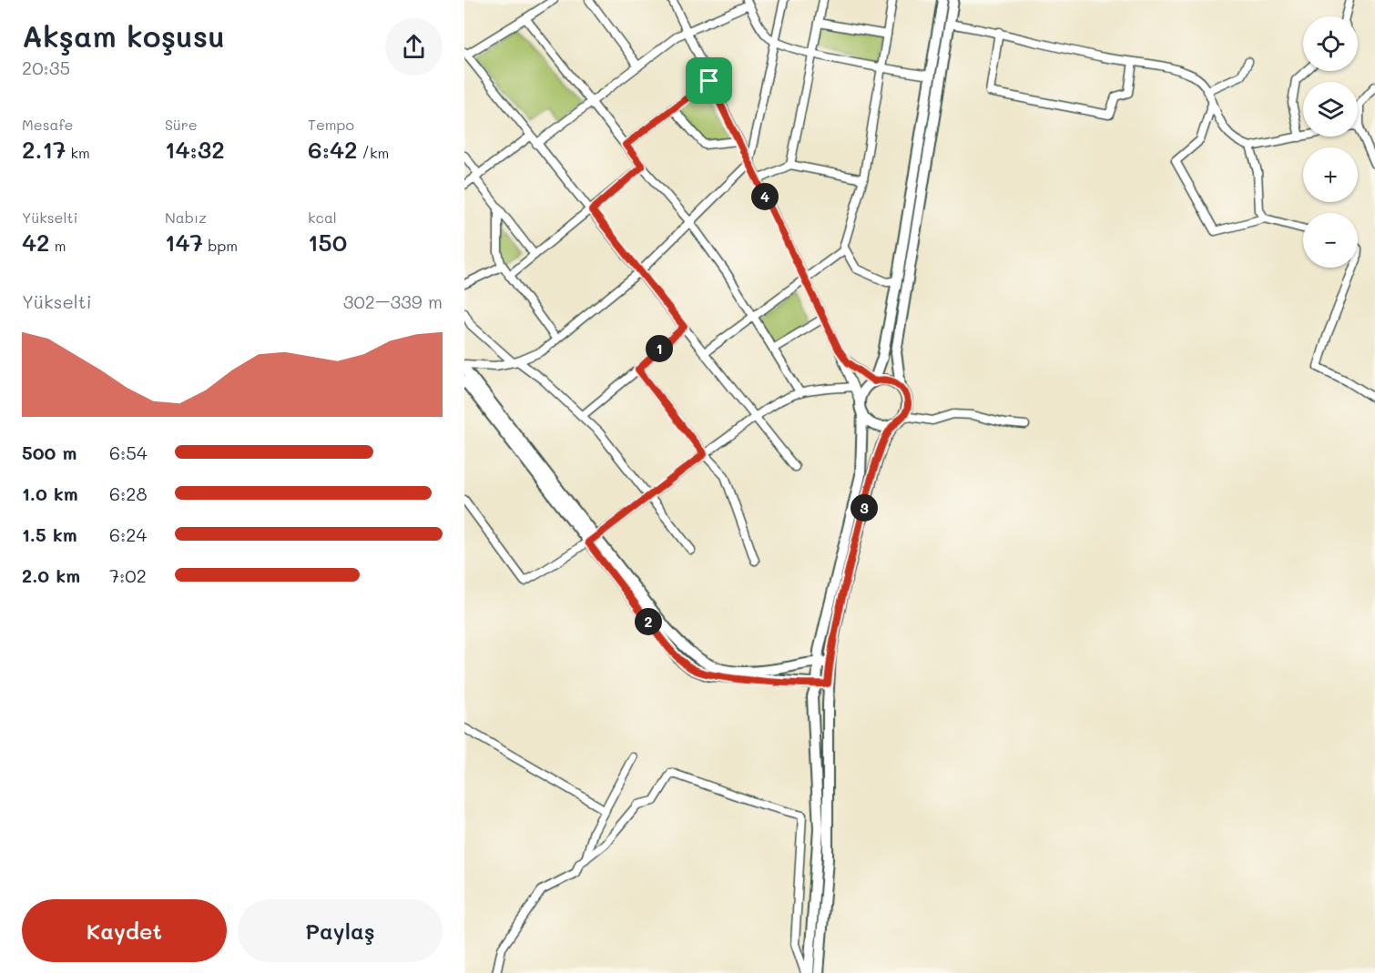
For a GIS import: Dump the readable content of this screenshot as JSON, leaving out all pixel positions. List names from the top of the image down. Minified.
{"page":{"heading":["Akşam koşusu","20:35"],"map_buttons":["+","−"],"stats":[["Mesafe","2.17 km"],["Süre","14:32"],["Tempo","6:42 /km"],["Yükselti","42 m"],["Nabız","147 bpm"],["kcal","150"]],"pins":["4","1","3","2"],"chart":["Yükselti","302–339 m"],"list":[{"name":"500 m","note":"6:54"},{"name":"1.0 km","note":"6:28"},{"name":"1.5 km","note":"6:24"},{"name":"2.0 km","note":"7:02"}],"buttons":["Kaydet","Paylaş"]}}
